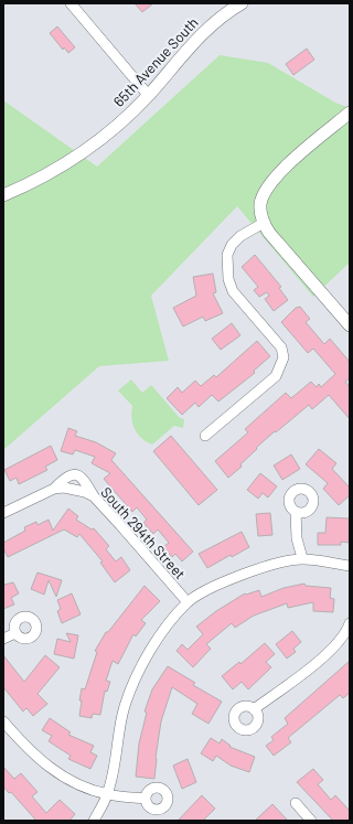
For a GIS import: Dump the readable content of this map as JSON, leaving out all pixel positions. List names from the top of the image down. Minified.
{"streets":{"street":["65th Avenue South","South 294th Street"]}}
